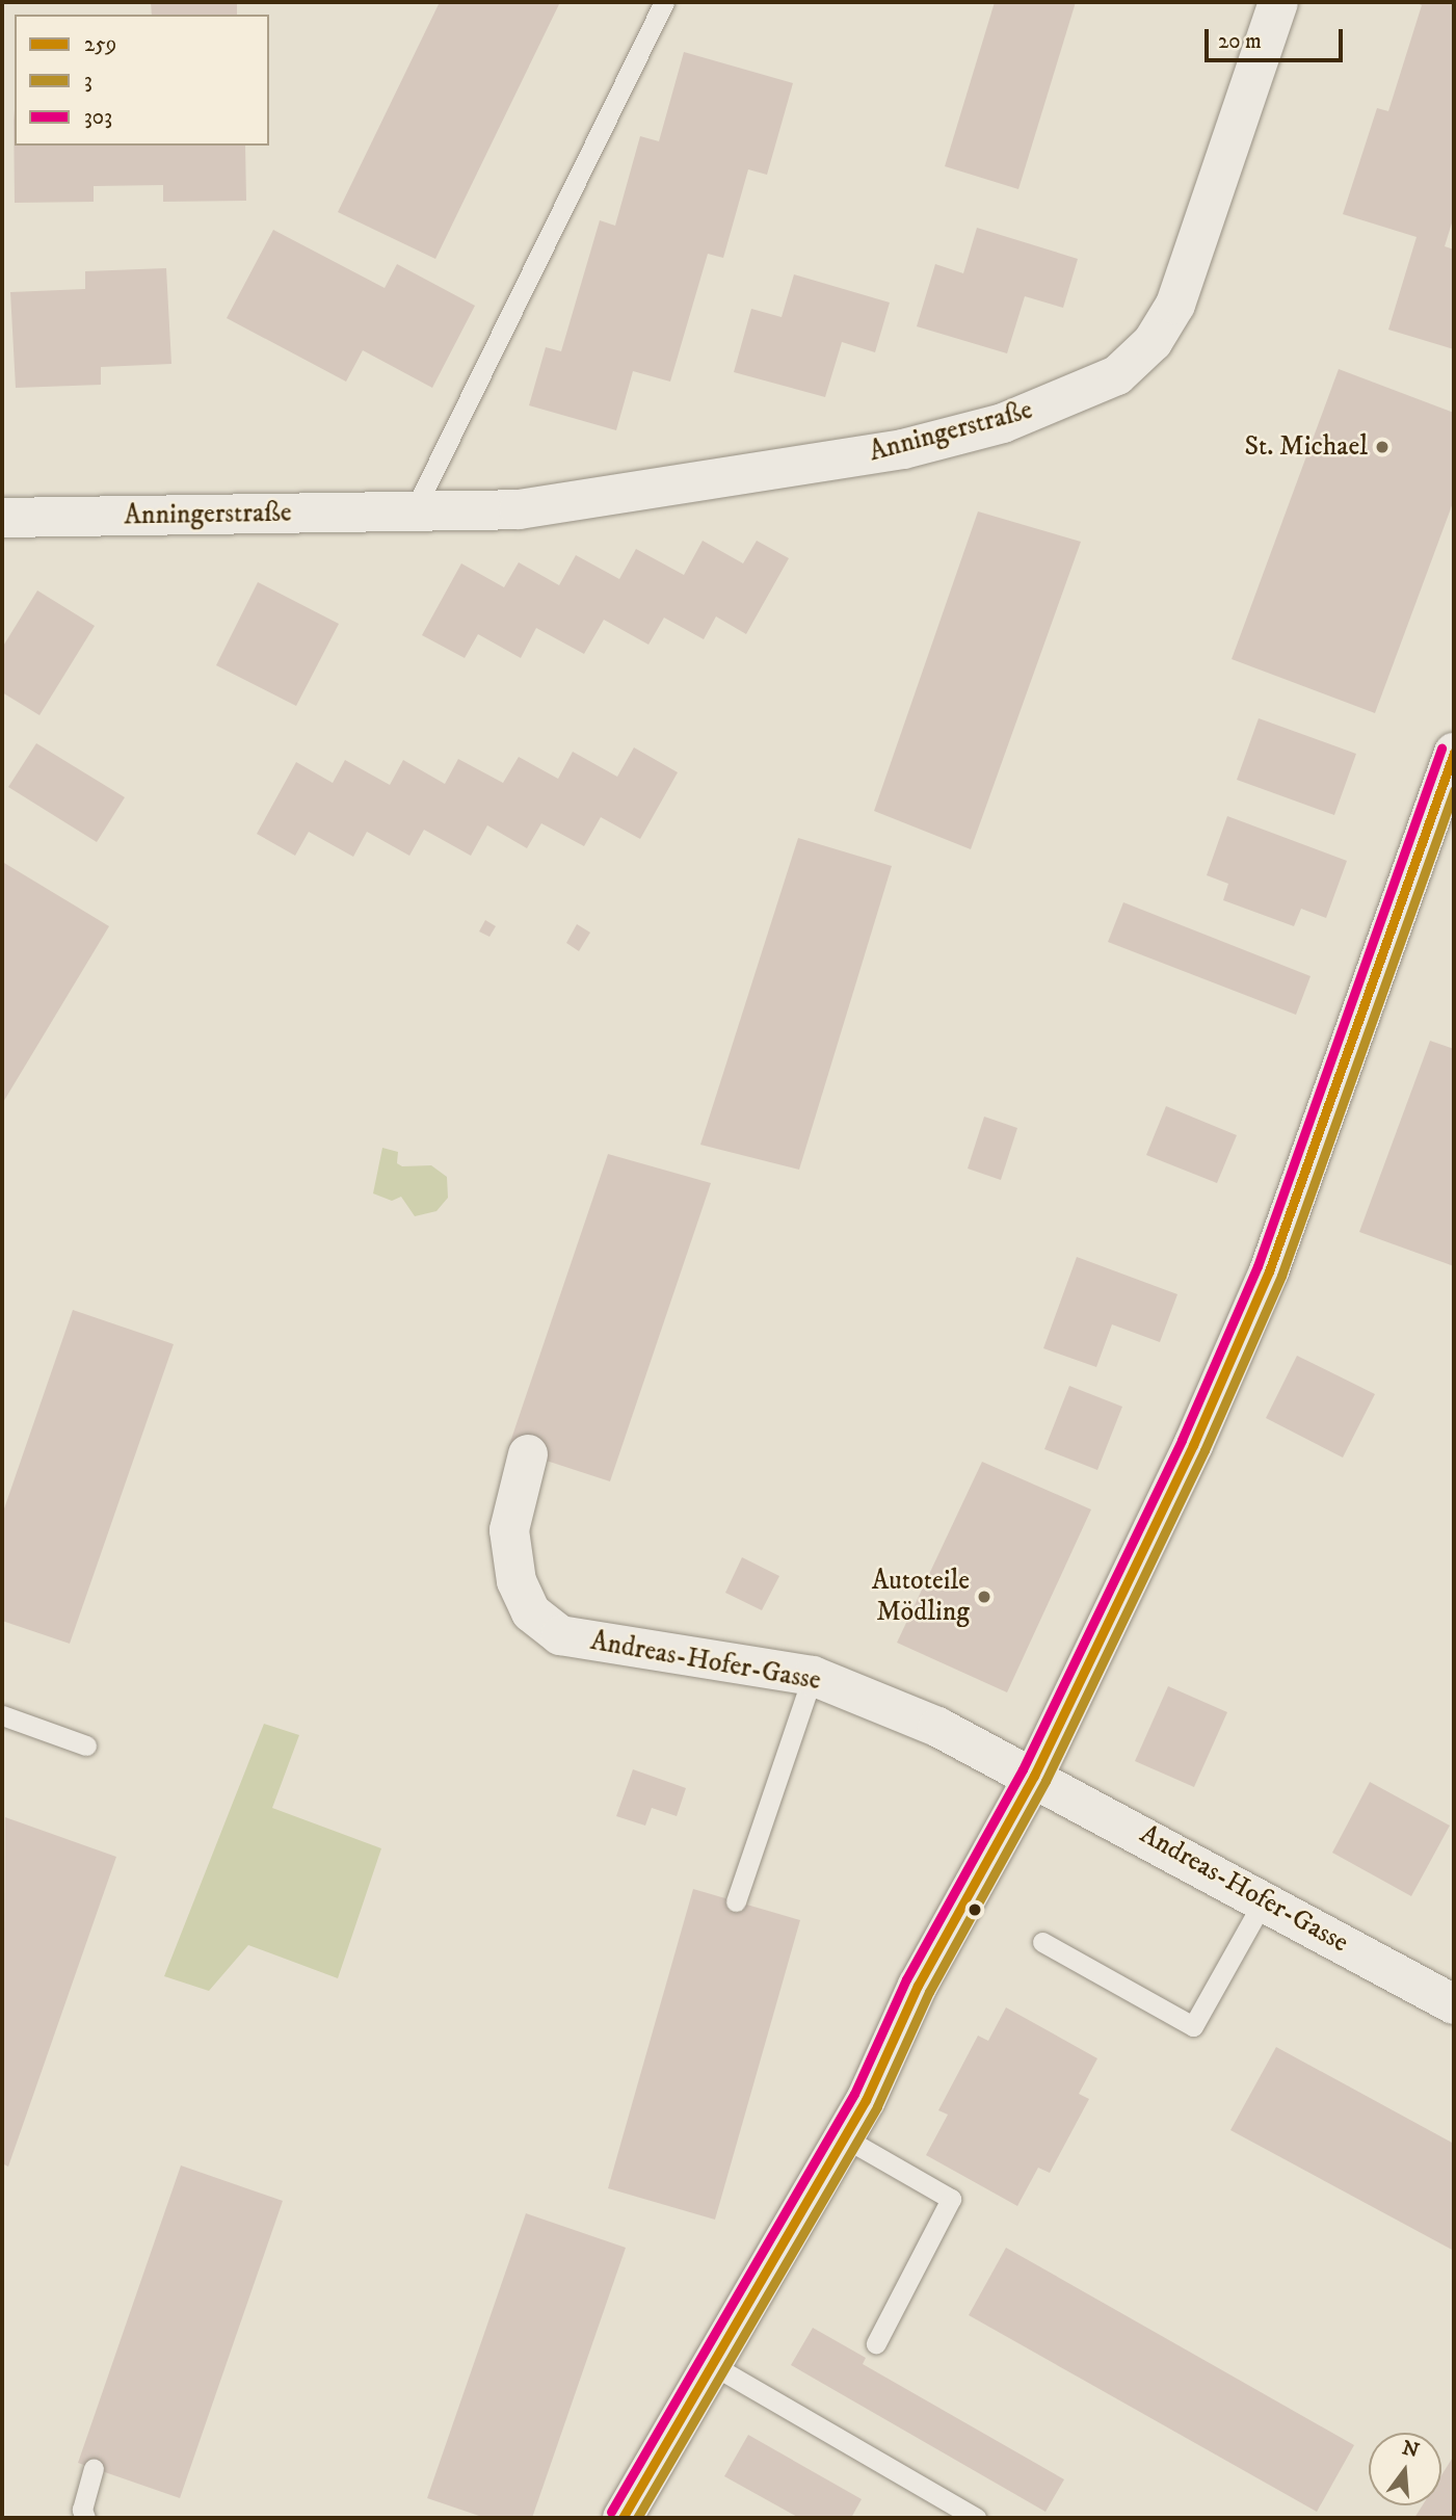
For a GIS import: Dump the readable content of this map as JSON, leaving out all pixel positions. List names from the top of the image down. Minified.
{"streets":{"street":["Anningerstraße","Andreas-Hofer-Gasse"]},"places":["St. Michael","Autoteile Mödling"],"lines":["transit line 303","transit line 259","transit line 3"],"legend":["259","3","303"],"scale_bar":"20 m","north":"top"}
